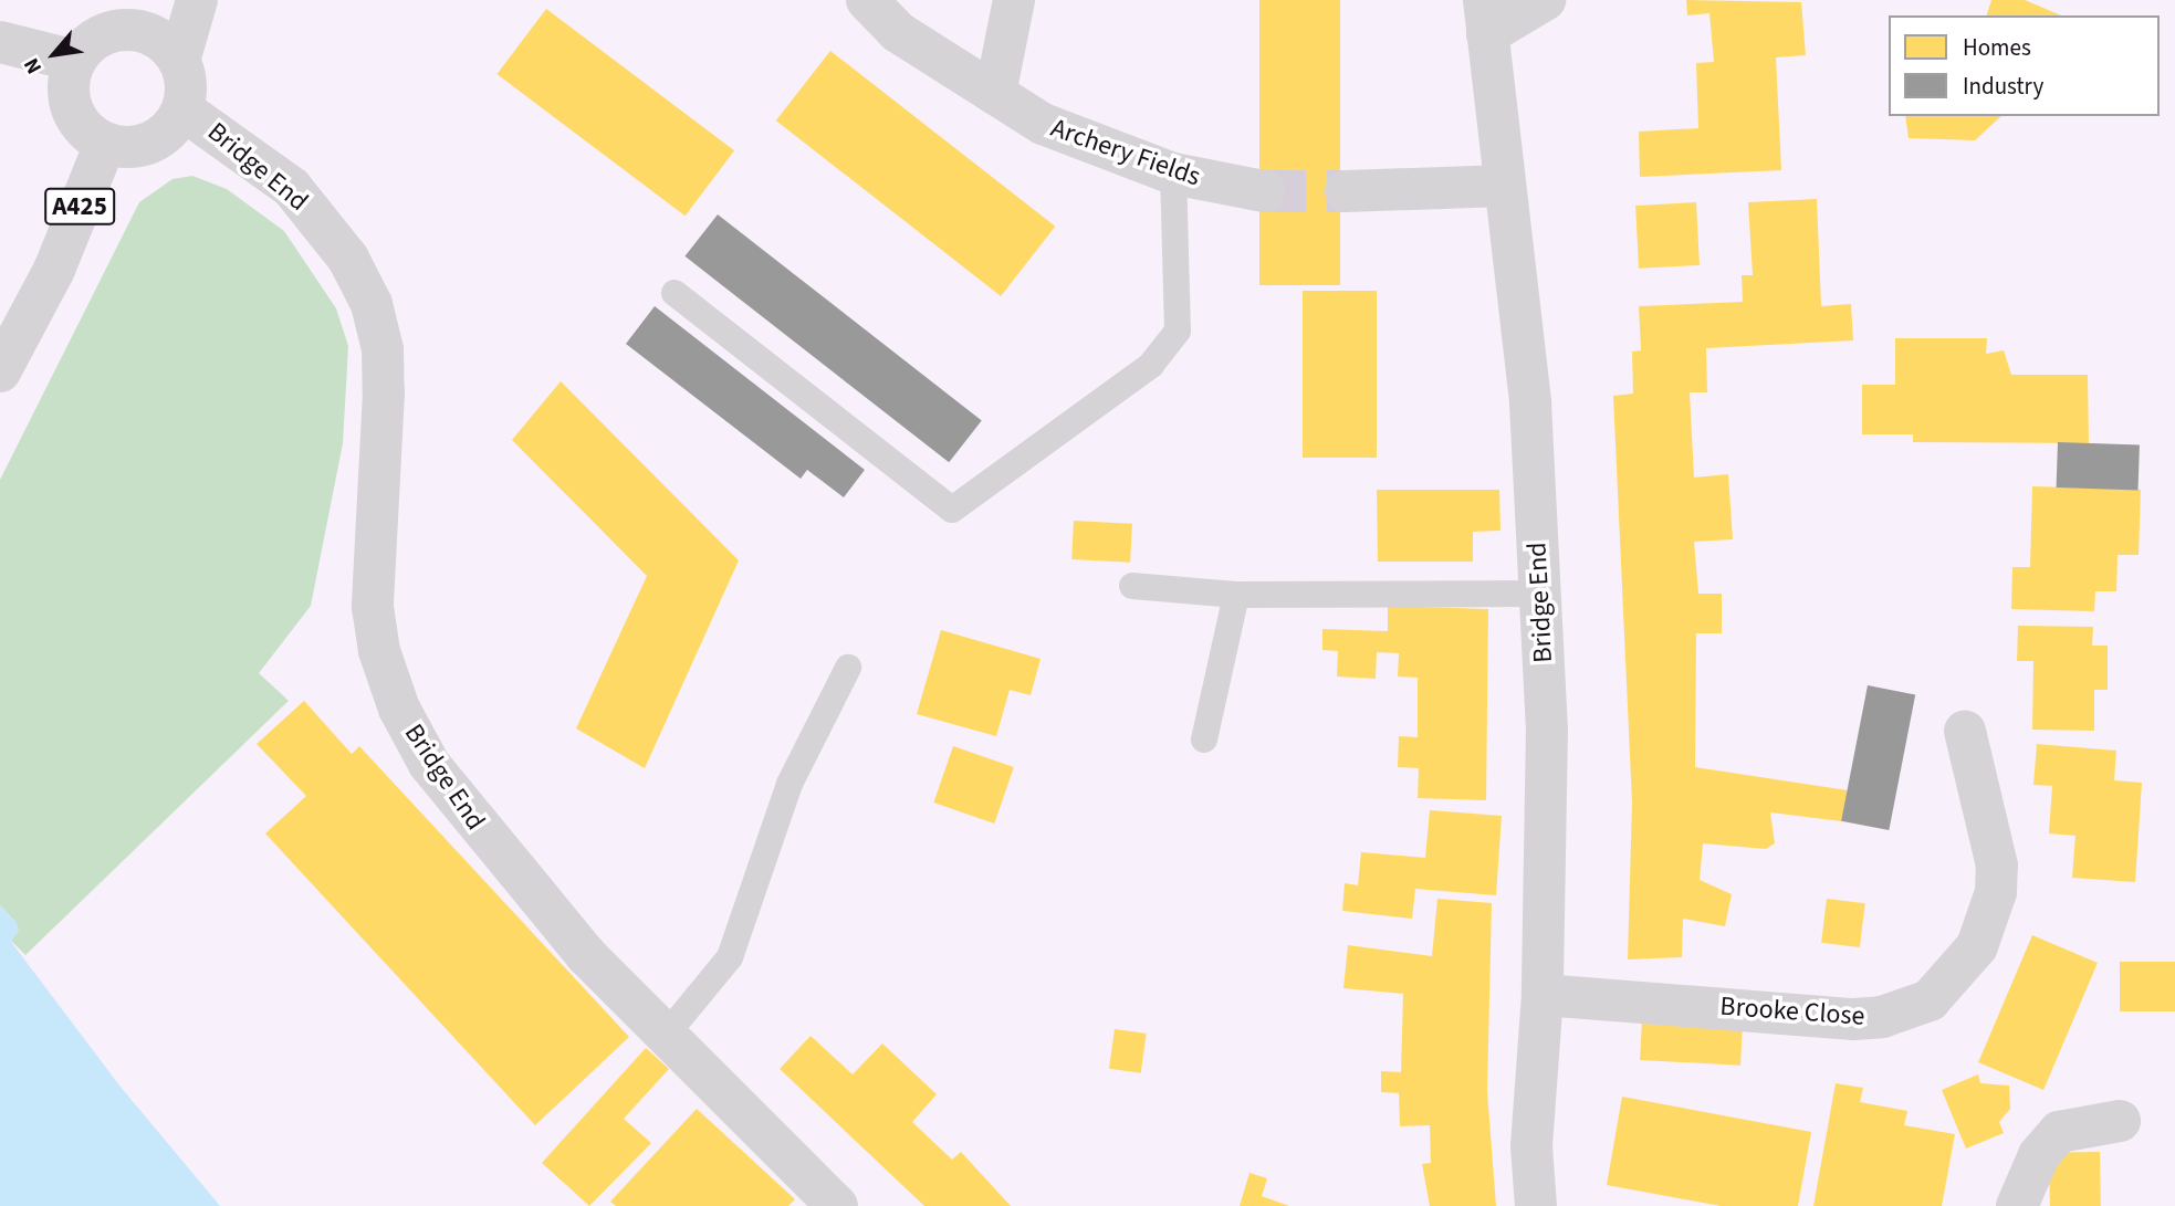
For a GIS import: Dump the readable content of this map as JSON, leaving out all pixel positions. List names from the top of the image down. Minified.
{"streets":{"street":["Archery Fields","Bridge End","A425","Brooke Close"]},"crossings":[["Bridge End","A425"],["Bridge End","Brooke Close"]],"legend":["Homes","Industry"],"north":"bottom left"}
